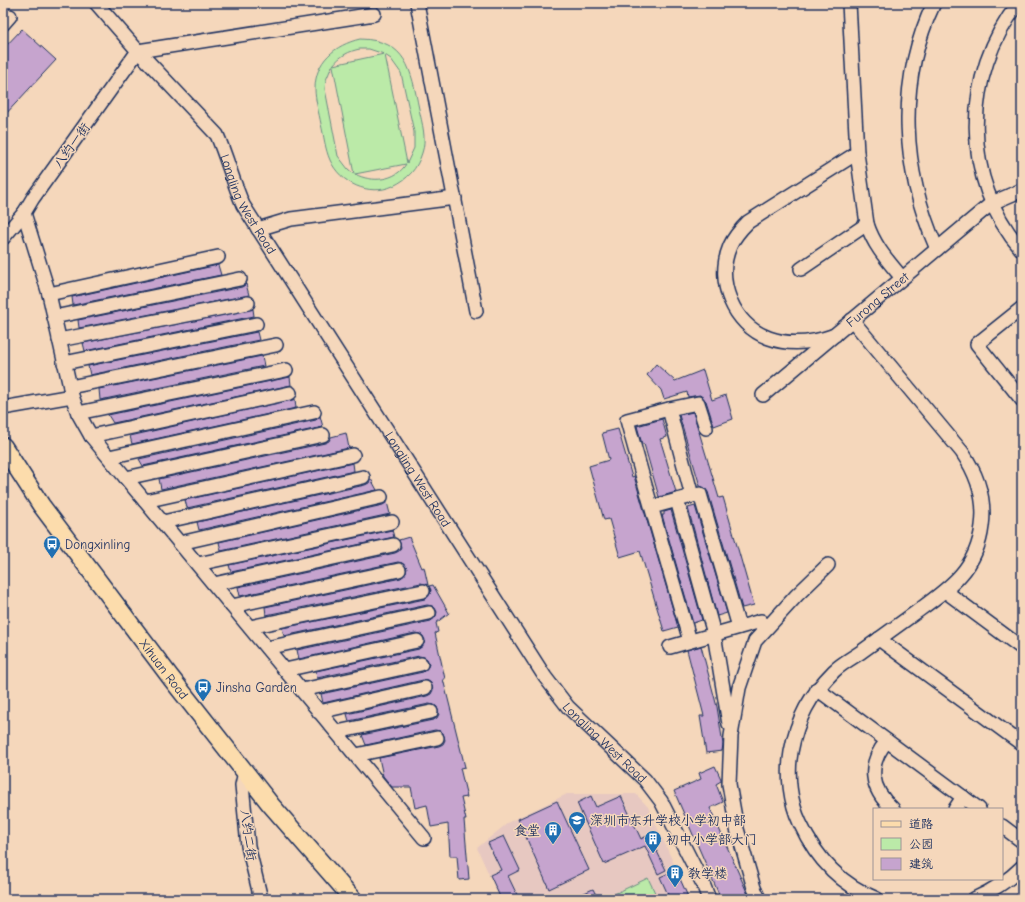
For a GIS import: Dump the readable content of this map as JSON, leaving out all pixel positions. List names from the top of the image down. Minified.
{"streets":{"main road":["Xihuan Road"],"street":["八约一街","Longling West Road","Furong Street","八约二街"]},"crossings":[["八约一街","Longling West Road"],["Xihuan Road","八约二街"]],"places":{"bus stop":["Dongxinling","Jinsha Garden"],"school or university":["深圳市东升学校小学初中部"],"building":["食堂","初中小学部大门","教学楼"]},"legend":["道路","公园","建筑"]}
